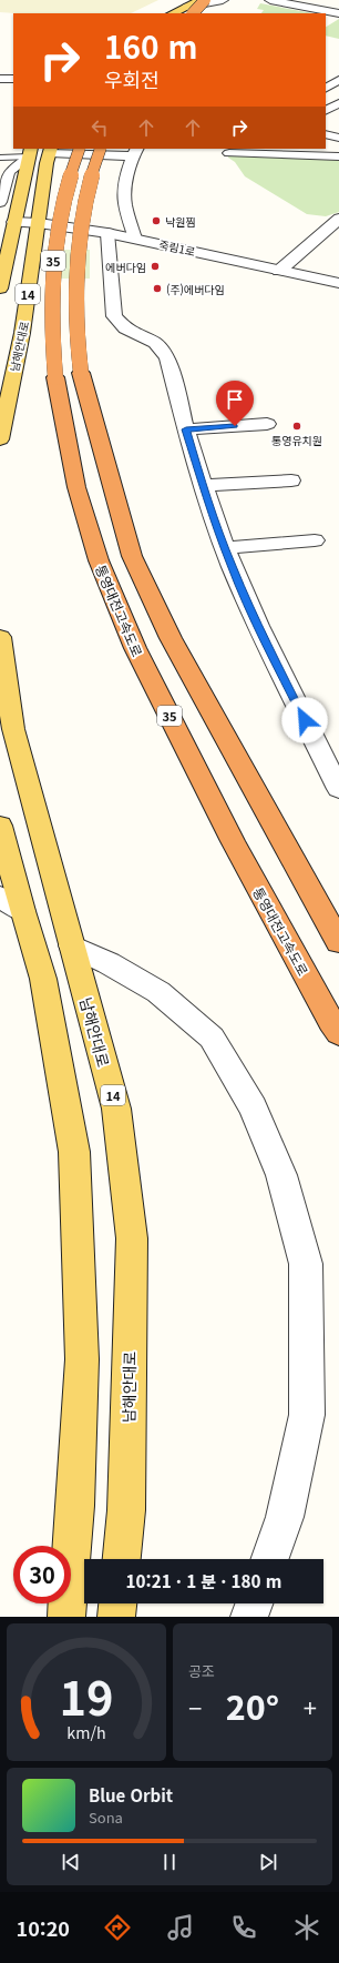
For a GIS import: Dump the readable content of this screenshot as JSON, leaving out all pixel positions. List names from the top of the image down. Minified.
{"streets":{"highway":["35","통영대전고속도로"],"main road":["14","남해안대로"],"street":["죽림1로"]},"crossings":[["죽림1로","14"],["죽림1로","남해안대로"]],"places":["낙원찜","에버다임","(주)에버다임","통영유치원"],"page":{"turn":["160 m","우회전"],"limit":"30","trip":"10:21 · 1 분 · 180 m","tile":"공조","heat":["−","20°","+"],"song":["Blue Orbit","Sona"],"tabs":"10:20","gauge":["19","km/h"]}}
